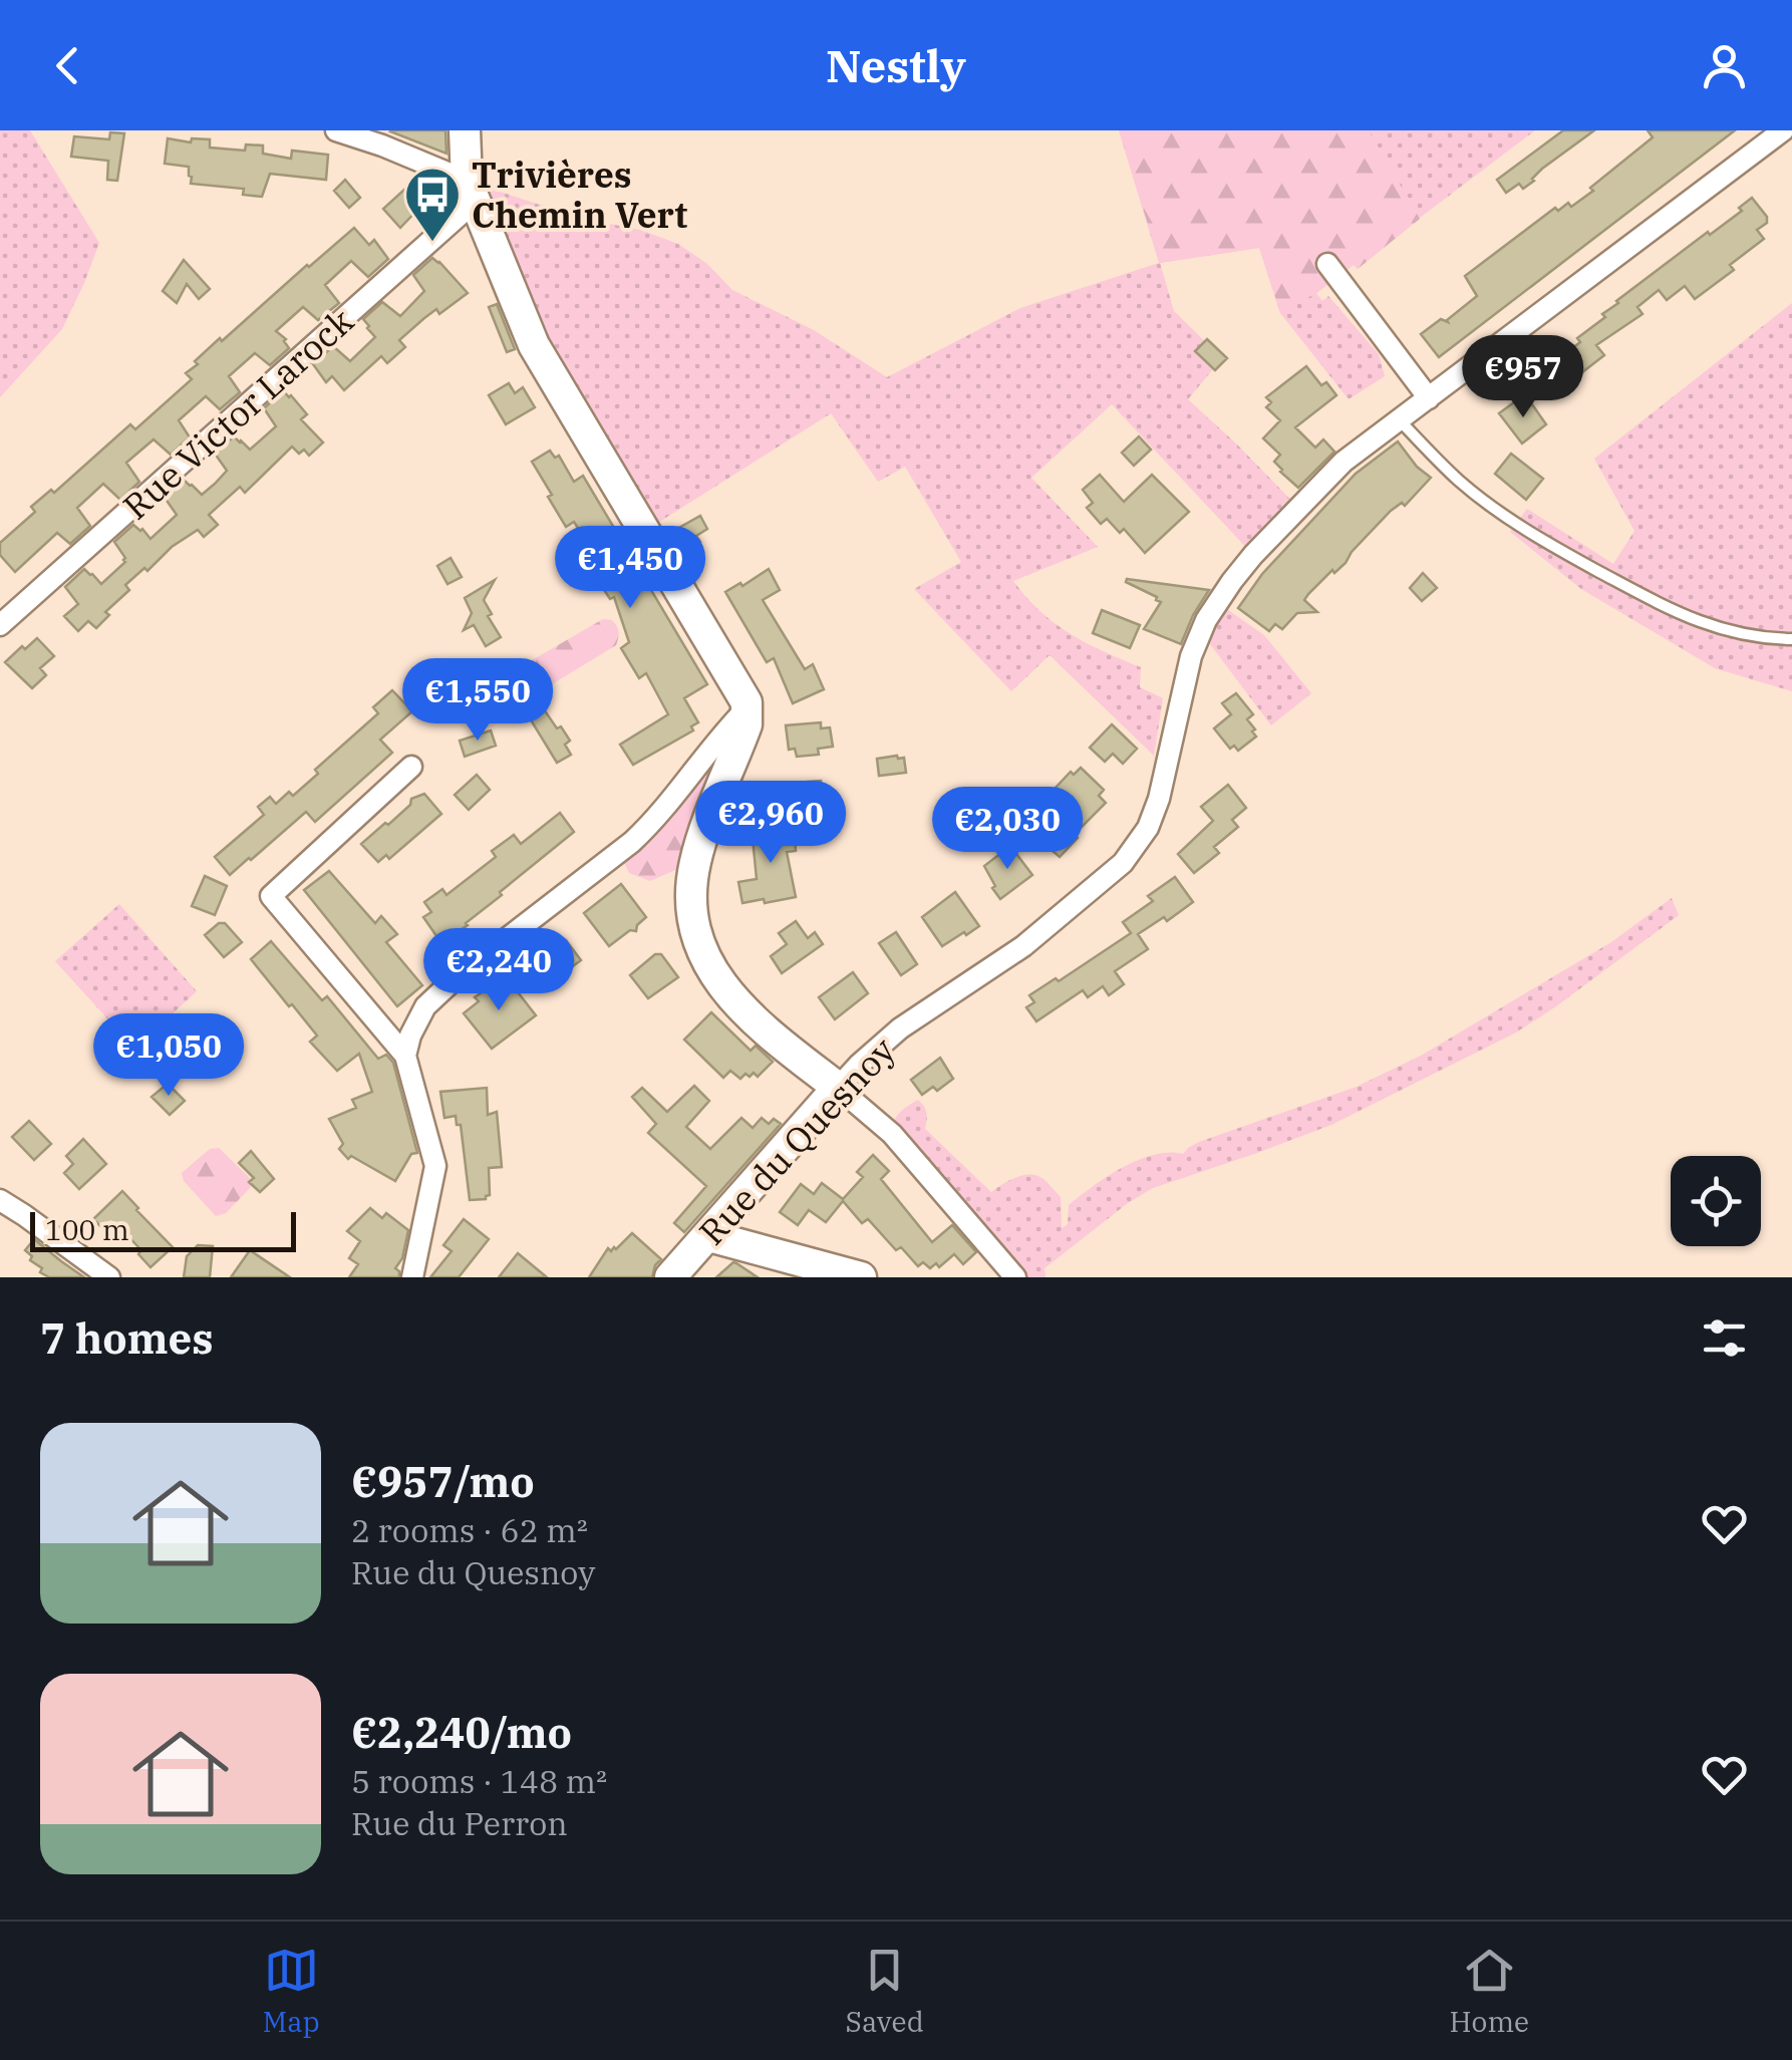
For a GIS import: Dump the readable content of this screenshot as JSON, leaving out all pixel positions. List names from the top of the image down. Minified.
{"streets":{"street":["Rue Victor Larock","Rue du Quesnoy"]},"places":{"bus stop":["Trivières Chemin Vert"]},"scale_bar":"100 m","page":{"header":"Nestly","price":["€957","€1,450","€1,550","€2,960","€2,030","€2,240","€1,050"],"scale":"100 m","heading":"7 homes","list":[{"name":"€957/mo","note":"2 rooms · 62 m² · Rue du Quesnoy"},{"name":"€2,240/mo","note":"5 rooms · 148 m² · Rue du Perron"}],"tabs":["Map","Saved","Home"]}}
